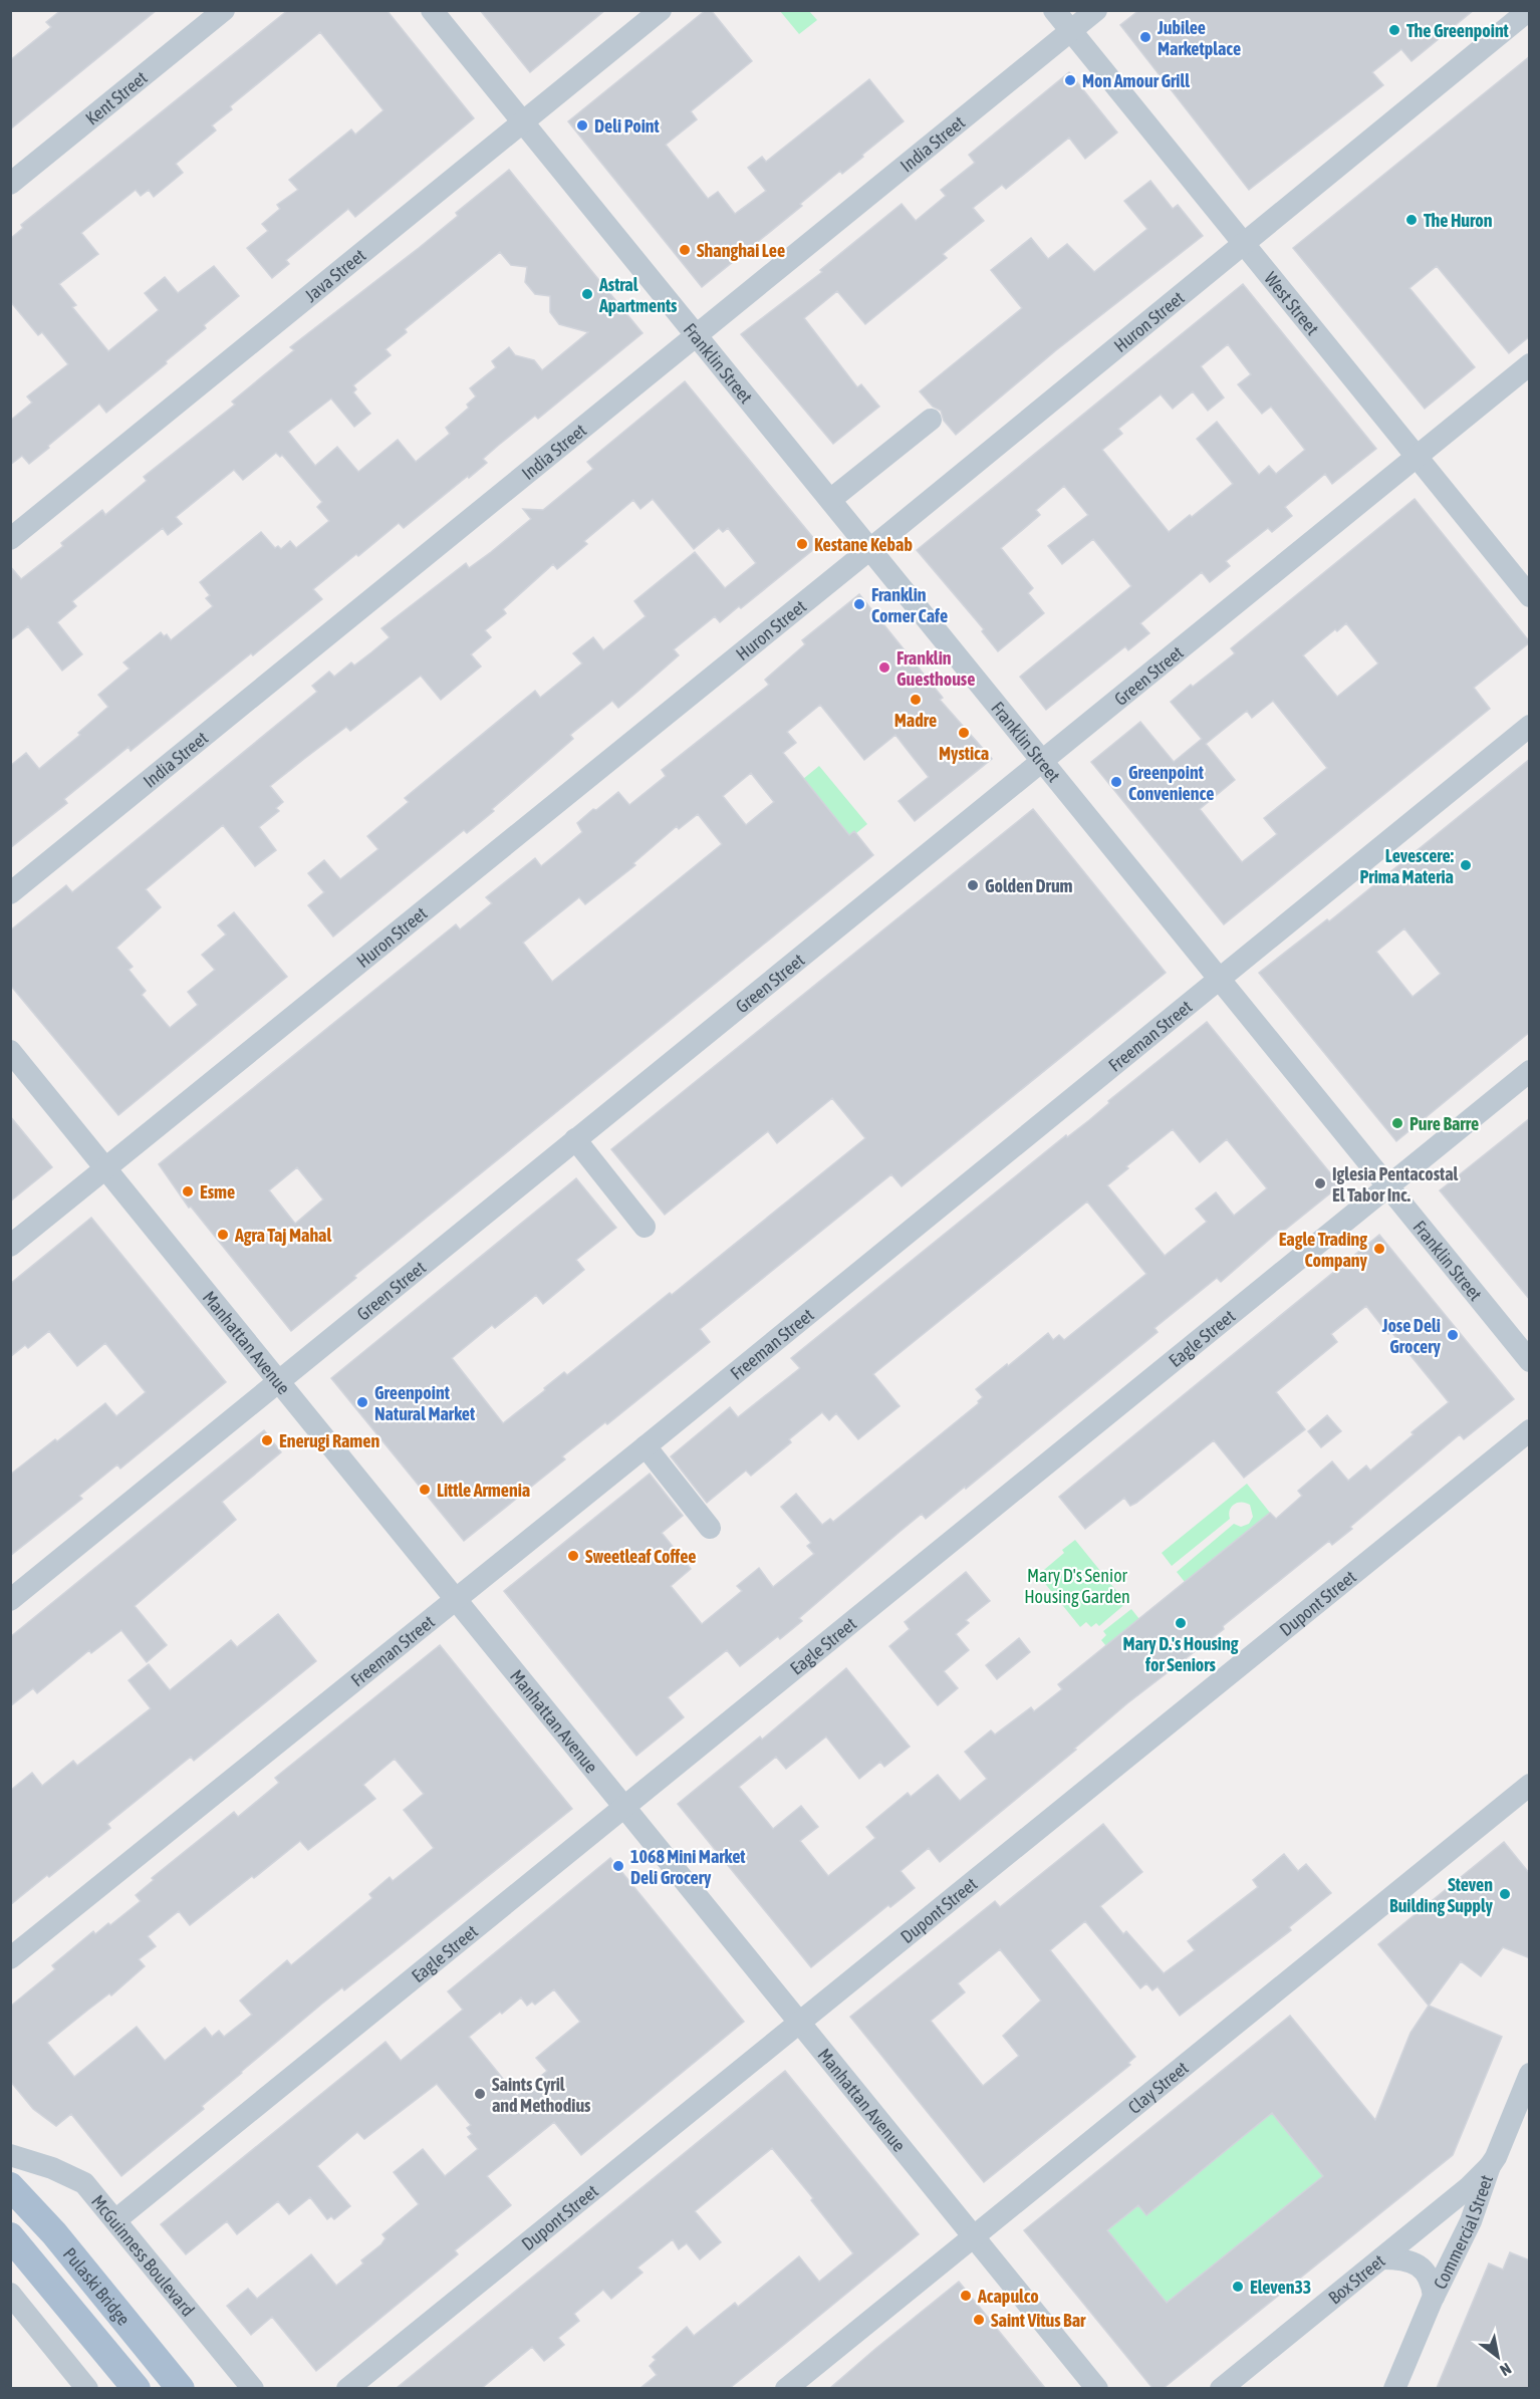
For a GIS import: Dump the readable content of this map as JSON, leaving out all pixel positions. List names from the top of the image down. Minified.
{"streets":{"main road":["Pulaski Bridge"],"street":["Kent Street","India Street","Java Street","West Street","Huron Street","Franklin Street","Green Street","Freeman Street","Eagle Street","Manhattan Avenue","Dupont Street","Clay Street","Commercial Street","McGuinness Boulevard","Box Street"]},"crossings":[["India Street","West Street"],["India Street","Franklin Street"],["Java Street","Franklin Street"],["West Street","Huron Street"],["West Street","Green Street"],["Huron Street","Franklin Street"],["Huron Street","Manhattan Avenue"],["Franklin Street","Green Street"],["Franklin Street","Freeman Street"],["Franklin Street","Eagle Street"],["Green Street","Manhattan Avenue"],["Freeman Street","Manhattan Avenue"],["Eagle Street","Manhattan Avenue"],["Eagle Street","McGuinness Boulevard"],["Manhattan Avenue","Dupont Street"],["Manhattan Avenue","Clay Street"],["Commercial Street","Box Street"]],"parks":["Mary D's Senior Housing Garden"],"places":["The Greenpoint","Jubilee Marketplace","Mon Amour Grill","Deli Point","The Huron","Shanghai Lee","Astral Apartments","Kestane Kebab","Franklin Corner Cafe","Franklin Guesthouse","Madre","Mystica","Greenpoint Convenience","Levescere: Prima Materia","Golden Drum","Pure Barre","Iglesia Pentacostal El Tabor Inc.","Esme","Agra Taj Mahal","Eagle Trading Company","Jose Deli Grocery","Greenpoint Natural Market","Enerugi Ramen","Little Armenia","Sweetleaf Coffee","Mary D.'s Housing for Seniors","1068 Mini Market Deli Grocery","Steven Building Supply","Saints Cyril and Methodius","Eleven33","Acapulco","Saint Vitus Bar"],"north":"bottom right"}
